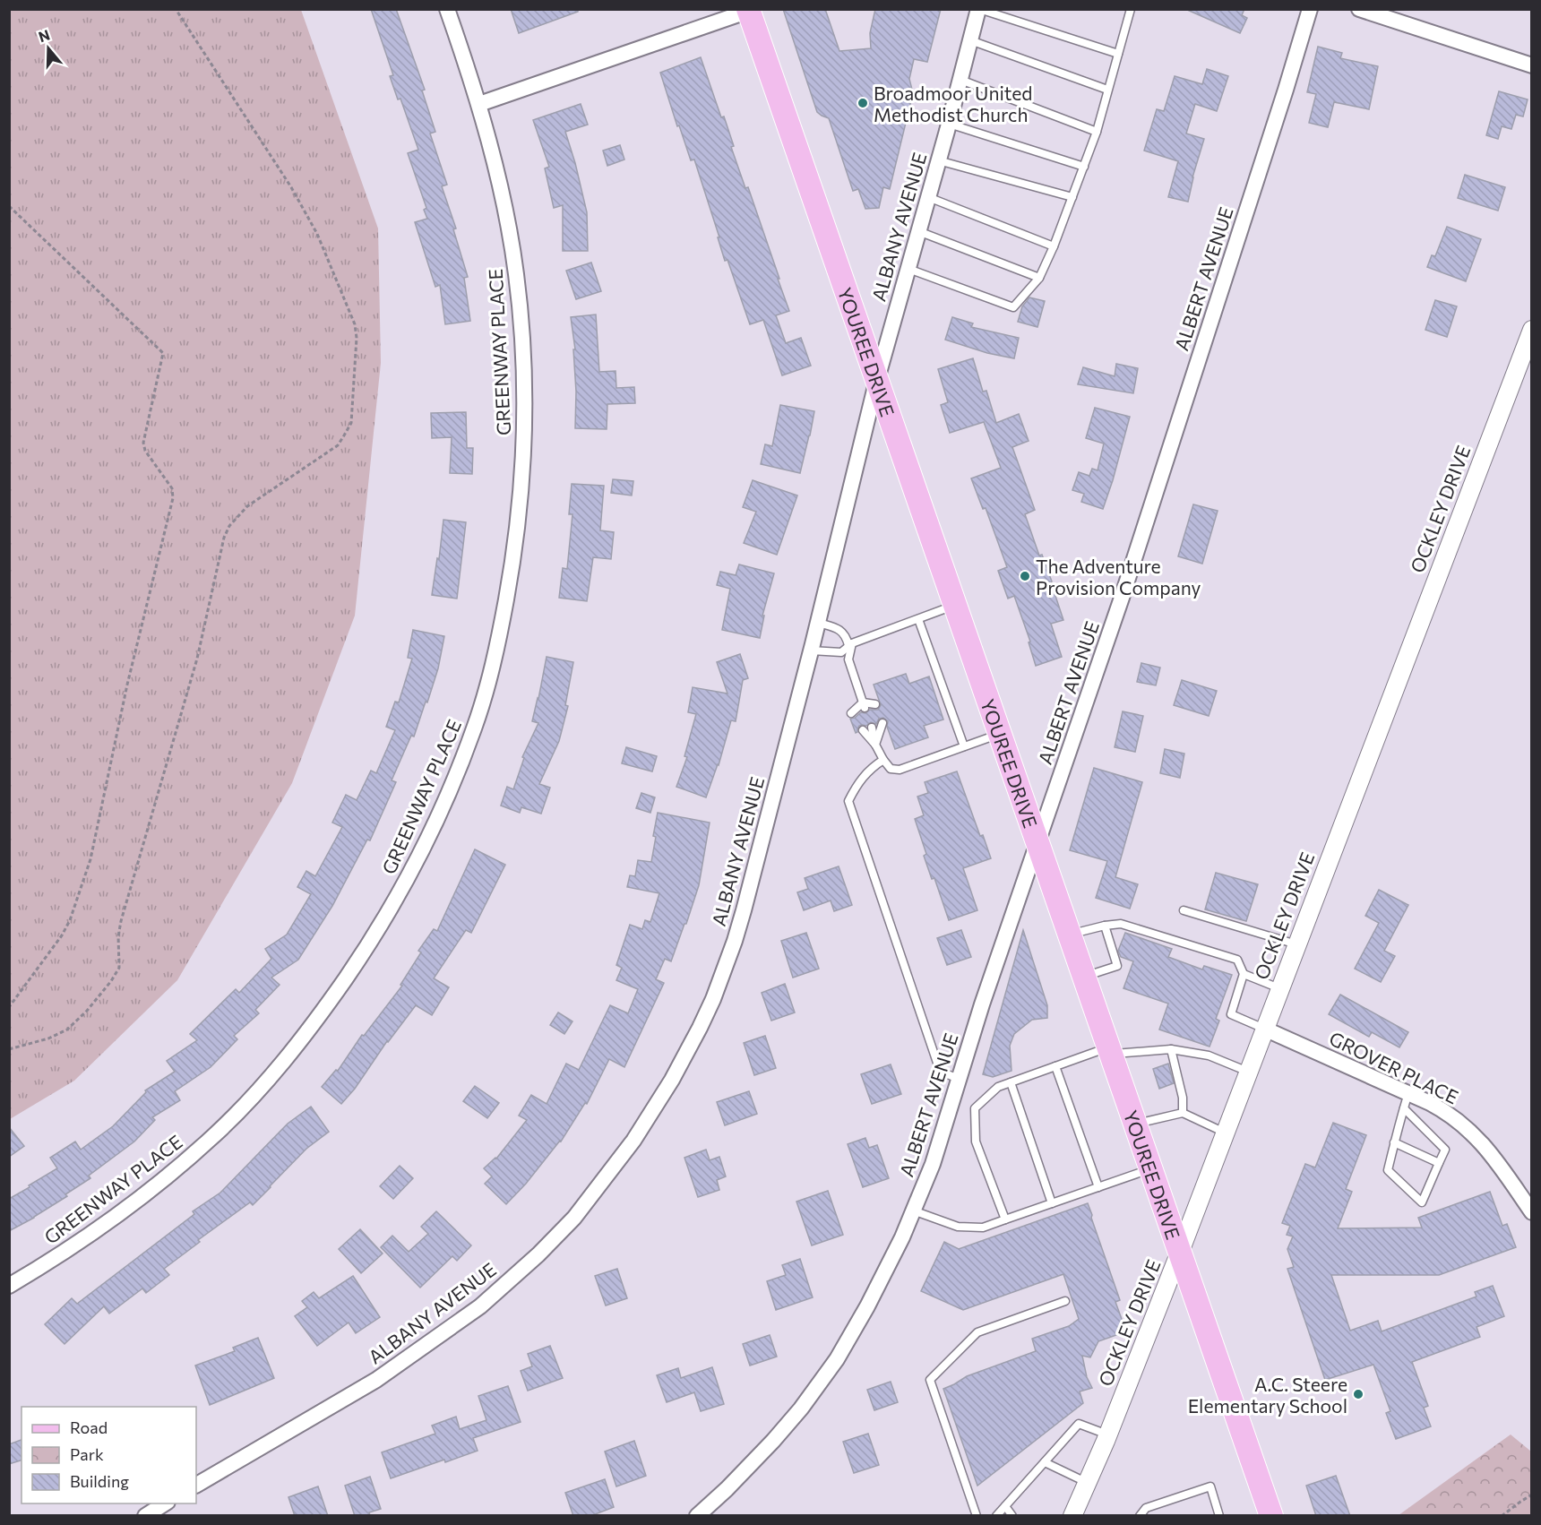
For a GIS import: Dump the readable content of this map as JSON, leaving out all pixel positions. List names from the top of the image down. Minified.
{"streets":{"main road":["YOUREE DRIVE"],"street":["ALBANY AVENUE","ALBERT AVENUE","GREENWAY PLACE","OCKLEY DRIVE","GROVER PLACE"]},"crossings":[["ALBANY AVENUE","YOUREE DRIVE"],["ALBERT AVENUE","YOUREE DRIVE"],["YOUREE DRIVE","OCKLEY DRIVE"],["OCKLEY DRIVE","GROVER PLACE"]],"places":["Broadmoor United Methodist Church","The Adventure Provision Company","A.C. Steere Elementary School"],"legend":["Road","Park","Building"],"north":"top"}
